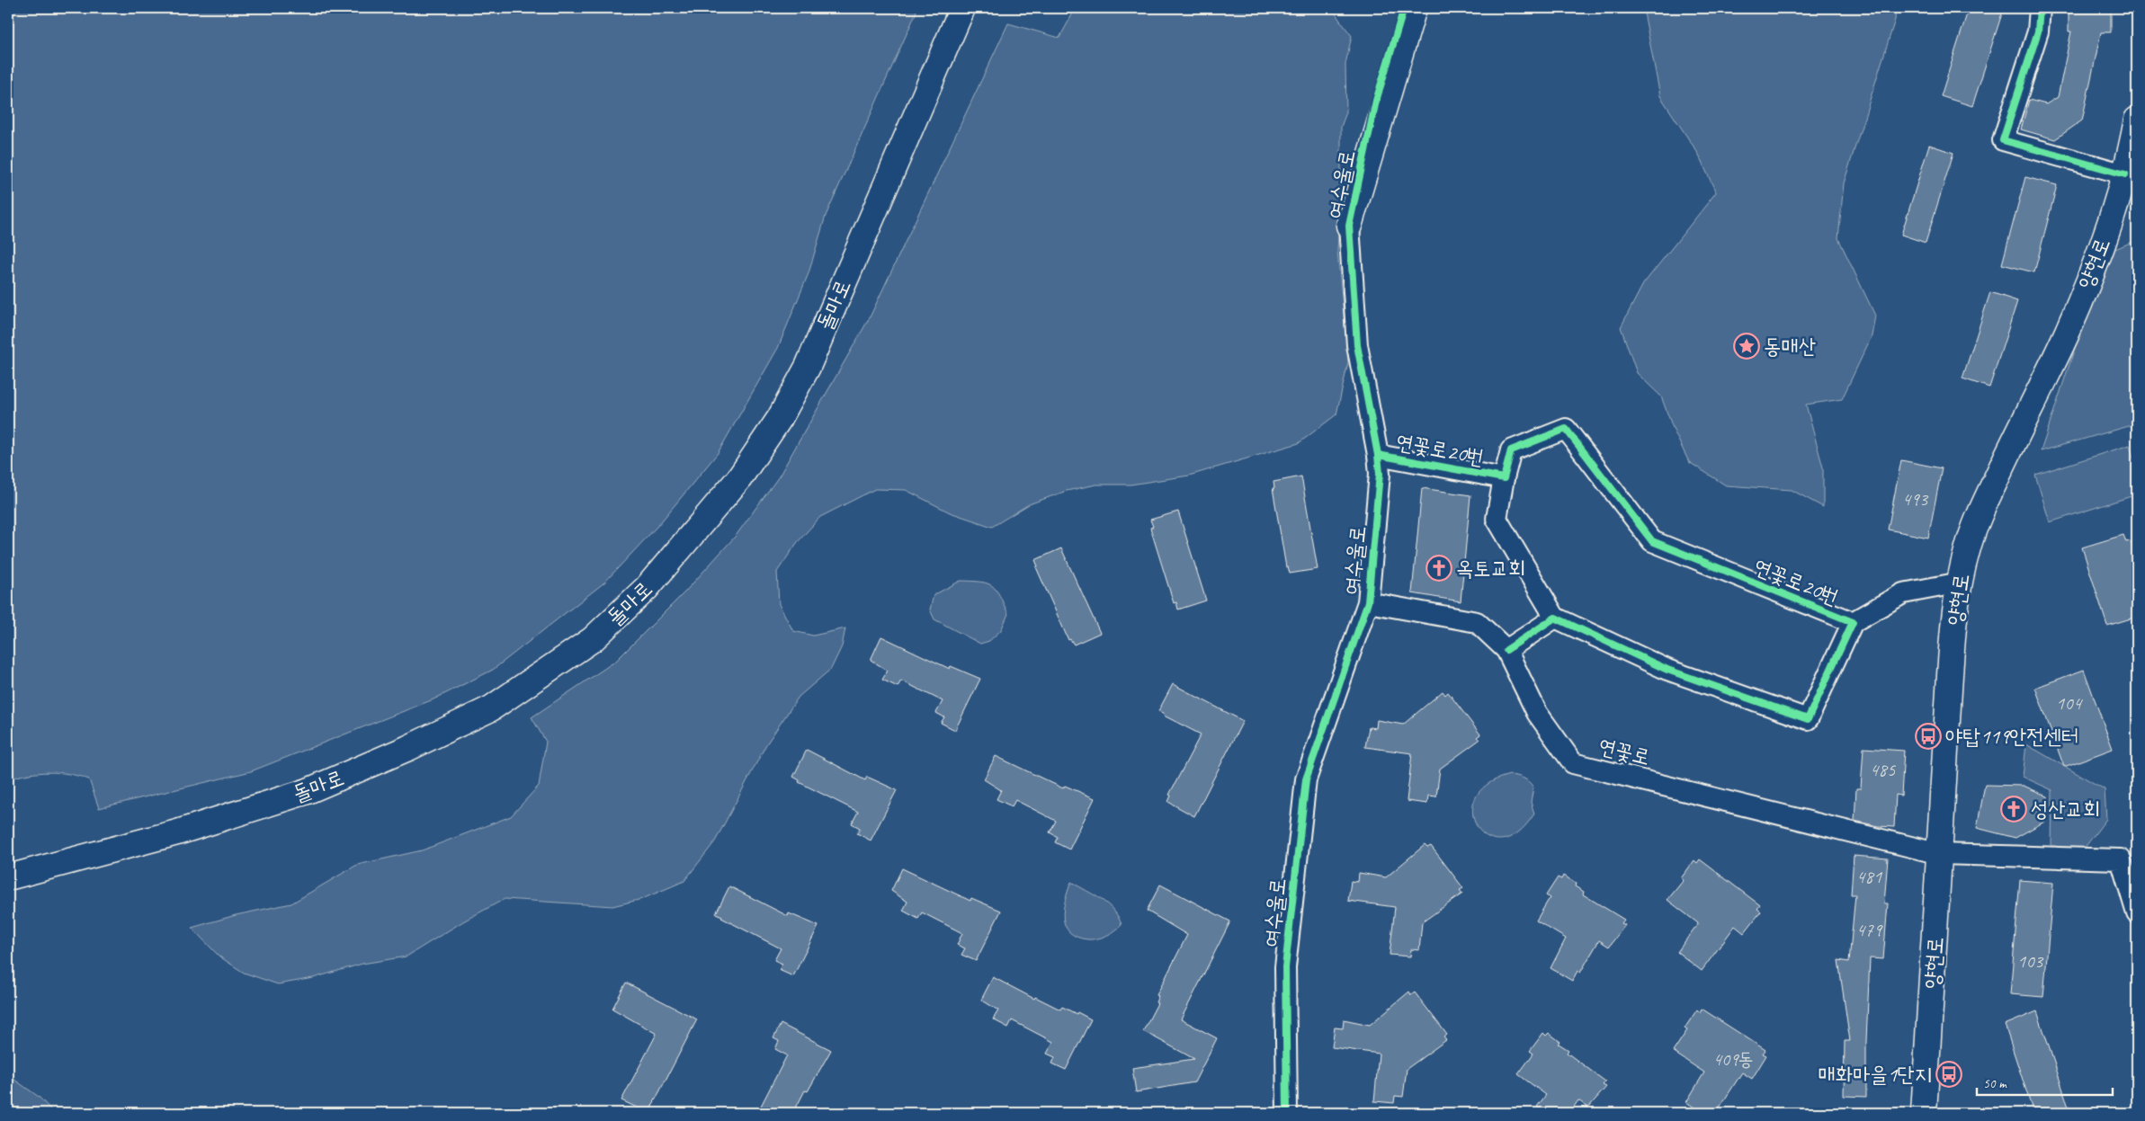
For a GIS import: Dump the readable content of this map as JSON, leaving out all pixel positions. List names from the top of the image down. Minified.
{"streets":{"main road":["양현로","돌마로"],"street":["여수울로","연꽃로20번","연꽃로"]},"crossings":[["여수울로","연꽃로20번"],["여수울로","연꽃로"],["양현로","연꽃로"]],"places":{"place":["동매산"],"church":["옥토교회","성산교회"],"bus stop":["야탑119안전센터","매화마을1단지"]},"house_numbers":["493","104","485","481","479","103","409동"],"scale_bar":"50 m"}
